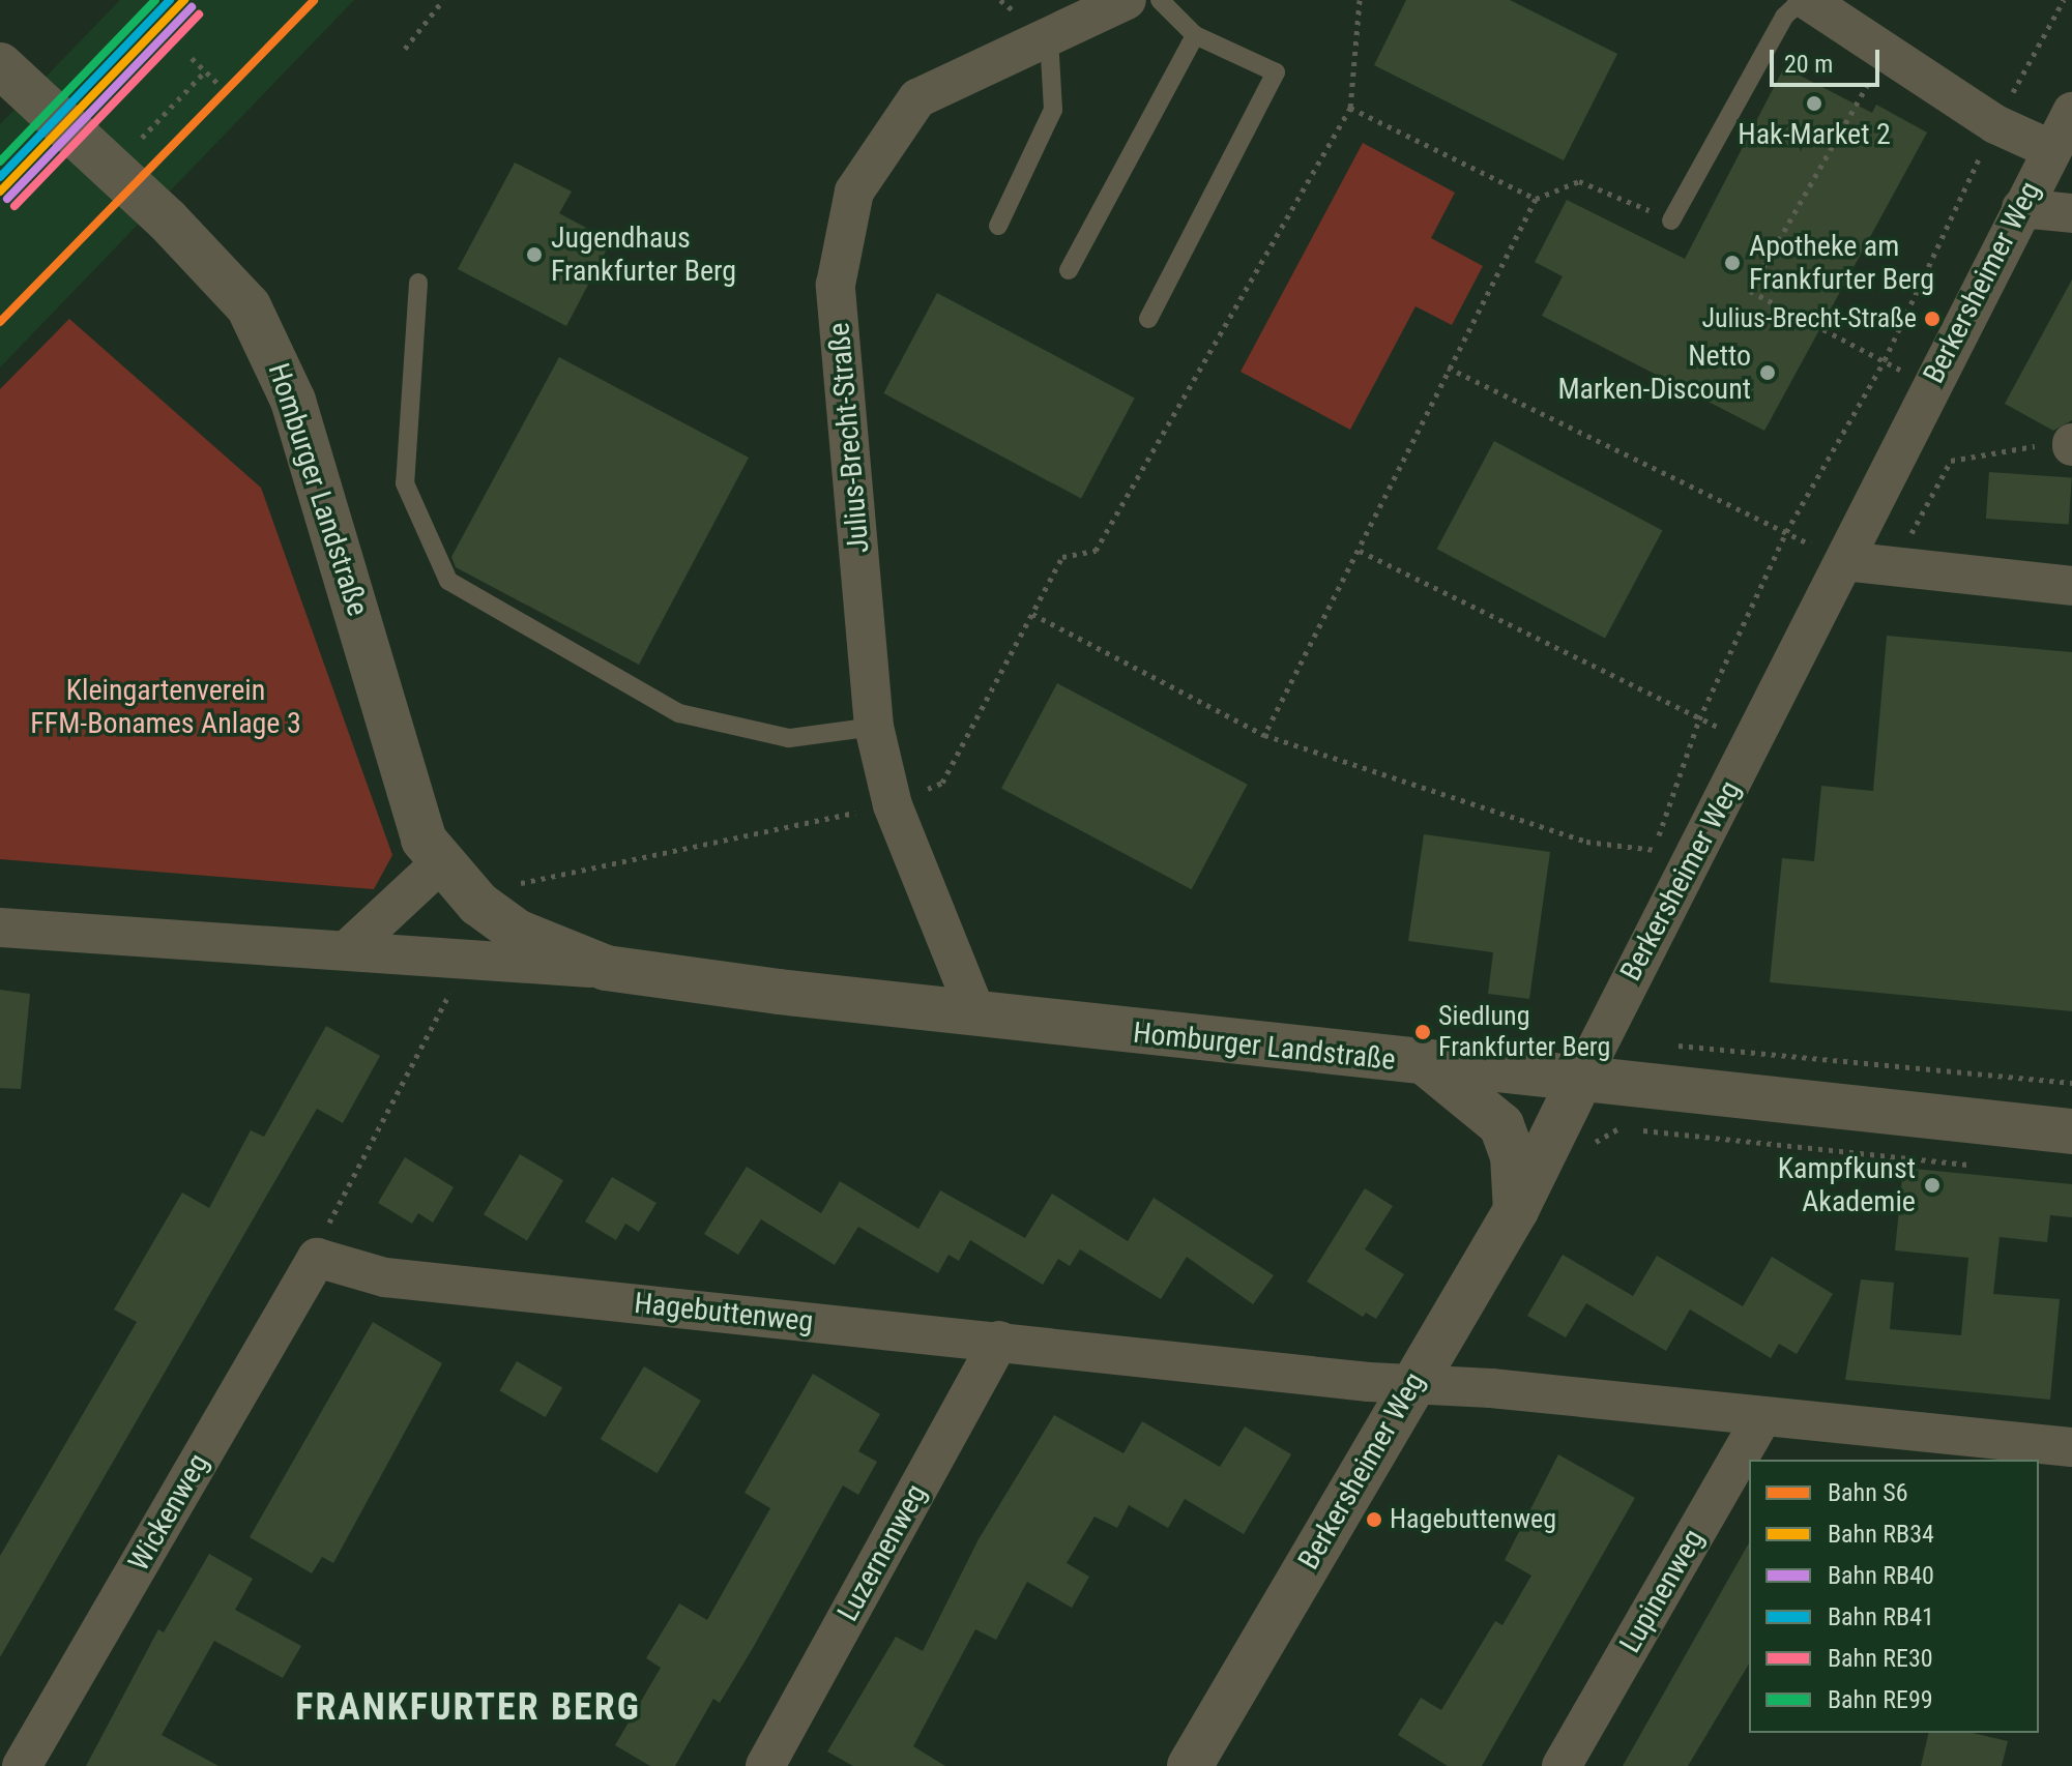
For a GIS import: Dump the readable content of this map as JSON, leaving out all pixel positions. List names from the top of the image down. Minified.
{"streets":{"street":["Berkersheimer Weg","Julius-Brecht-Straße","Homburger Landstraße","Hagebuttenweg","Wickenweg","Luzernenweg","Lupinenweg"]},"crossings":[["Berkersheimer Weg","Homburger Landstraße"],["Berkersheimer Weg","Hagebuttenweg"],["Julius-Brecht-Straße","Homburger Landstraße"],["Hagebuttenweg","Wickenweg"],["Hagebuttenweg","Luzernenweg"],["Hagebuttenweg","Lupinenweg"]],"districts":["FRANKFURTER BERG"],"parks":["Kleingartenverein FFM-Bonames Anlage 3"],"places":["Hak-Market 2","Jugendhaus Frankfurter Berg","Apotheke am Frankfurter Berg","Julius-Brecht-Straße","Netto Marken-Discount","Siedlung Frankfurter Berg","Kampfkunst Akademie","Hagebuttenweg"],"lines":["rail line S6","rail line RB34","rail line RB41","rail line RE99","rail line RB40","rail line RE30"],"legend":["Bahn S6","Bahn RB34","Bahn RB40","Bahn RB41","Bahn RE30","Bahn RE99"],"scale_bar":"20 m"}
